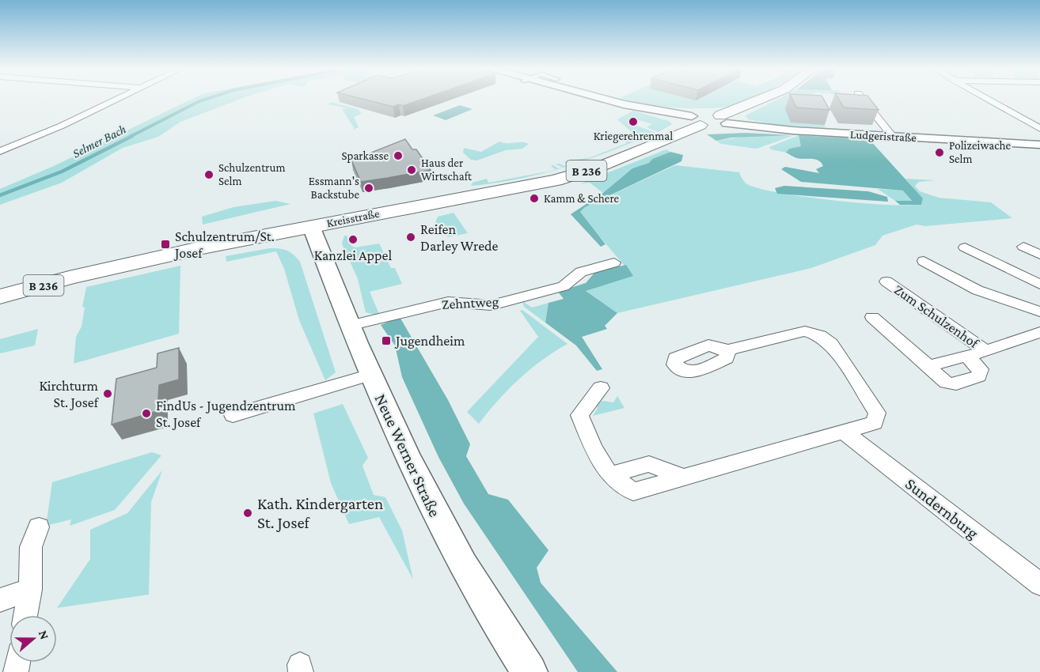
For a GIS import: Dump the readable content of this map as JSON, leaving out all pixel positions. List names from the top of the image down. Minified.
{"streets":{"main road":["B 236","Kreisstraße","Neue Werner Straße"],"street":["Ludgeristraße","Zehntweg","Zum Schulzenhof","Sundernburg"]},"crossings":[["Ludgeristraße","Kreisstraße"],["Kreisstraße","Neue Werner Straße"],["Zehntweg","Neue Werner Straße"]],"water":["Selmer Bach"],"places":{"other":["Kriegerehrenmal","Polizeiwache Selm","Sparkasse","Haus der Wirtschaft","Schulzentrum Selm","Essmann's Backstube","Kamm & Schere","Reifen Darley Wrede","Kanzlei Appel","Kirchturm St. Josef","FindUs - Jugendzentrum St. Josef","Kath. Kindergarten St. Josef"],"transit":["Schulzentrum/St. Josef","Jugendheim"]},"north":"right"}
